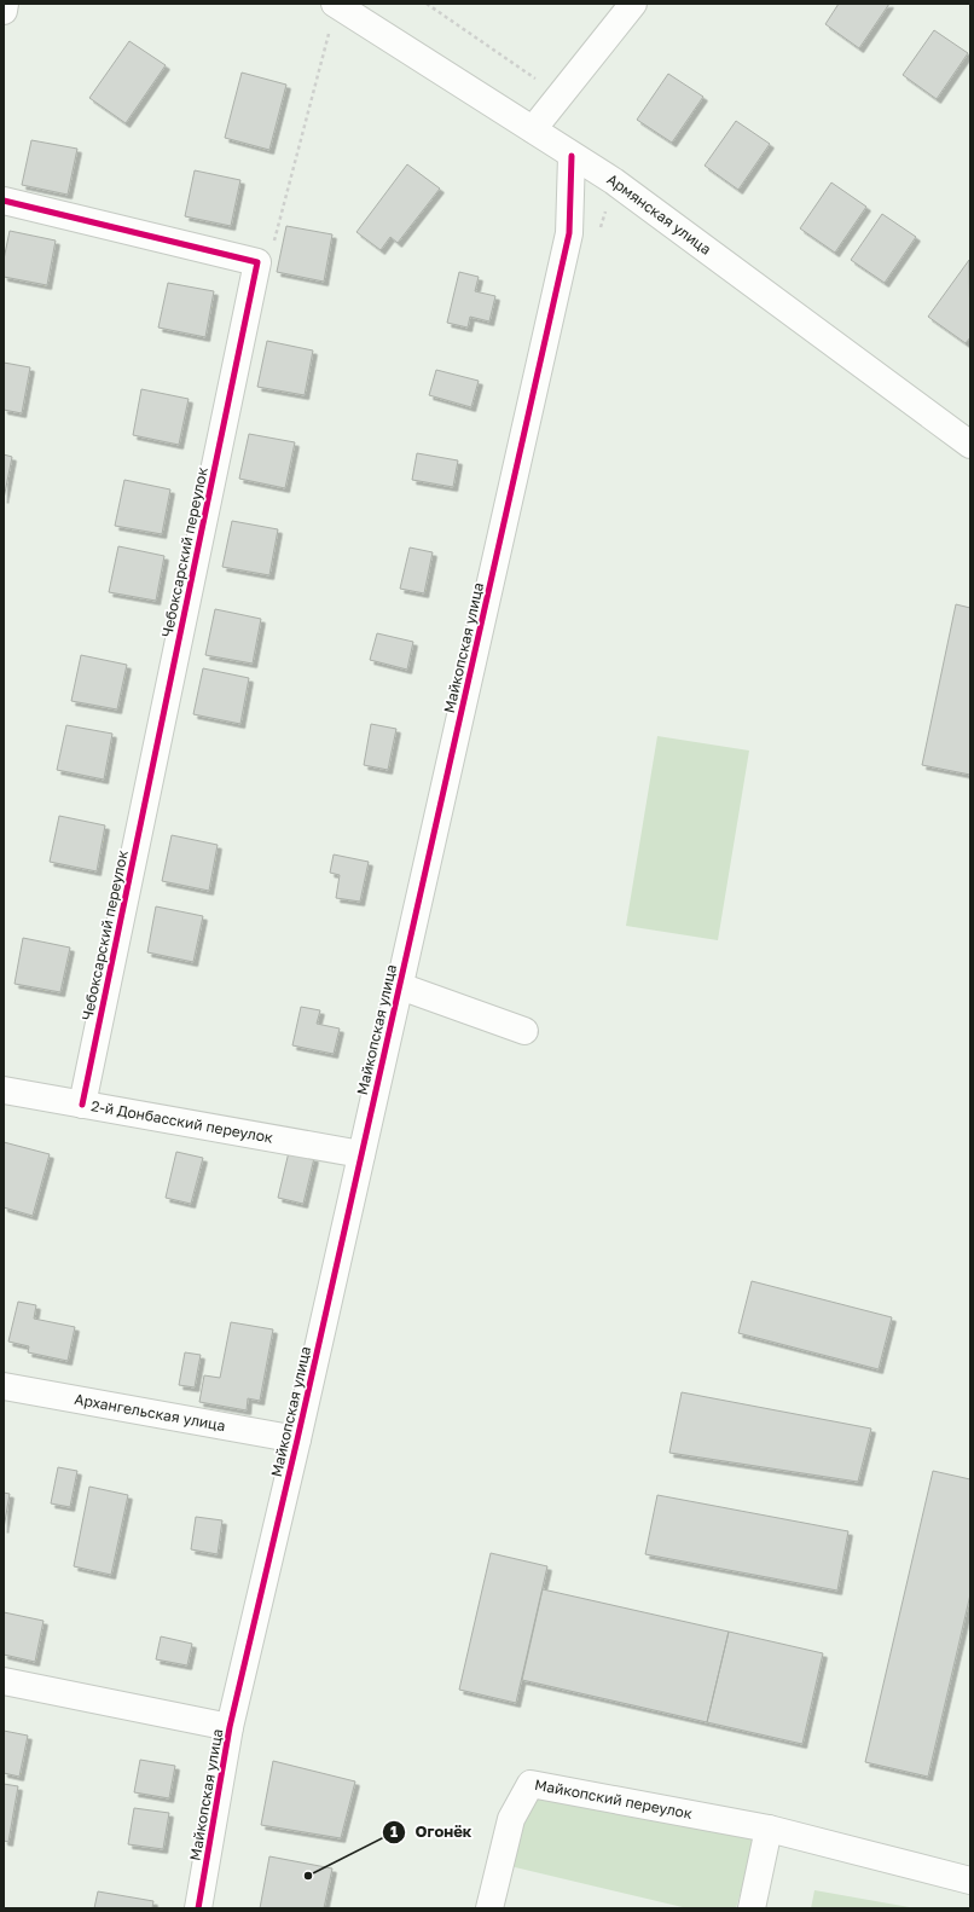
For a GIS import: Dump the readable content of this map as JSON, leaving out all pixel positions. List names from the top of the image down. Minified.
{"streets":{"street":["Армянская улица","Чебоксарский переулок","Майкопская улица","2-й Донбасский переулок","Архангельская улица","Майкопский переулок"]},"crossings":[["Армянская улица","Майкопская улица"],["Чебоксарский переулок","2-й Донбасский переулок"],["Майкопская улица","2-й Донбасский переулок"],["Майкопская улица","Архангельская улица"]],"places":["Огонёк"]}
